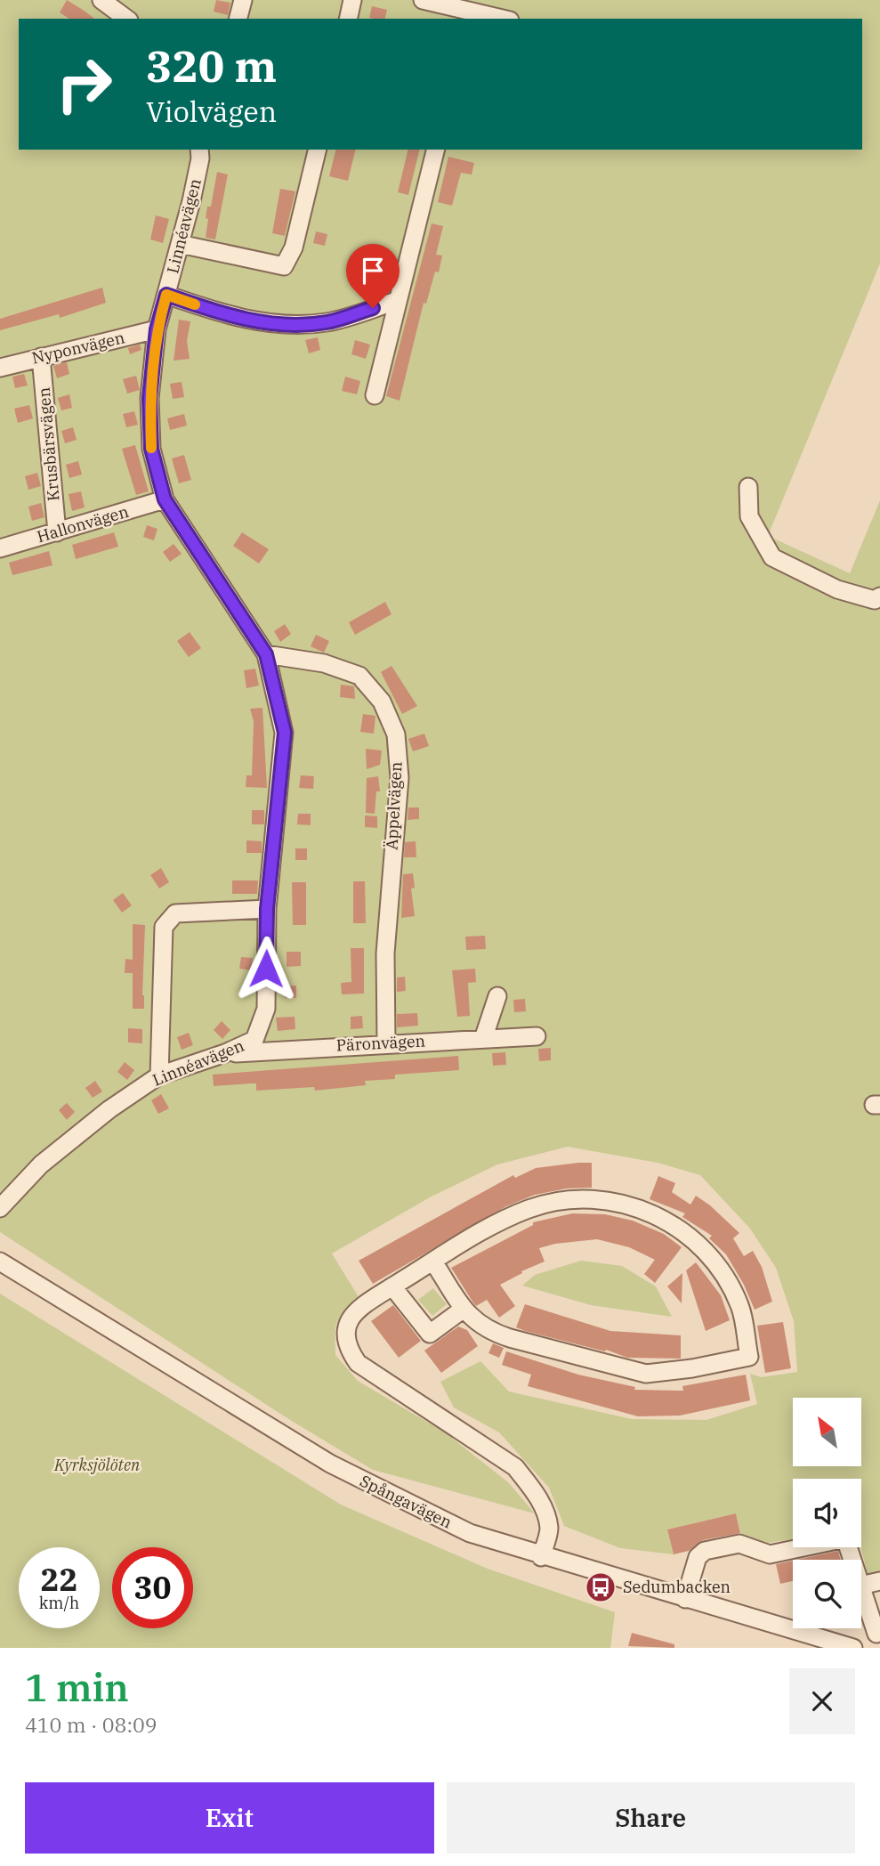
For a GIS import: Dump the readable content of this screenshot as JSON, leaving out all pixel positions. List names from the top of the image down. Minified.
{"streets":{"street":["Linnéavägen","Nyponvägen","Krusbärsvägen","Hallonvägen","Äppelvägen","Päronvägen","Spångavägen"]},"crossings":[["Linnéavägen","Nyponvägen"],["Linnéavägen","Hallonvägen"],["Linnéavägen","Äppelvägen"],["Linnéavägen","Päronvägen"],["Nyponvägen","Krusbärsvägen"],["Krusbärsvägen","Hallonvägen"],["Äppelvägen","Päronvägen"]],"parks":["Kyrksjölöten"],"places":{"bus stop":["Sedumbacken"]},"north":"top left","page":{"turn":["320 m","Violvägen"],"speed":"22 km/h","limit":"30","heading":["1 min","410 m · 08:09"],"buttons":["Exit","Share"]}}
